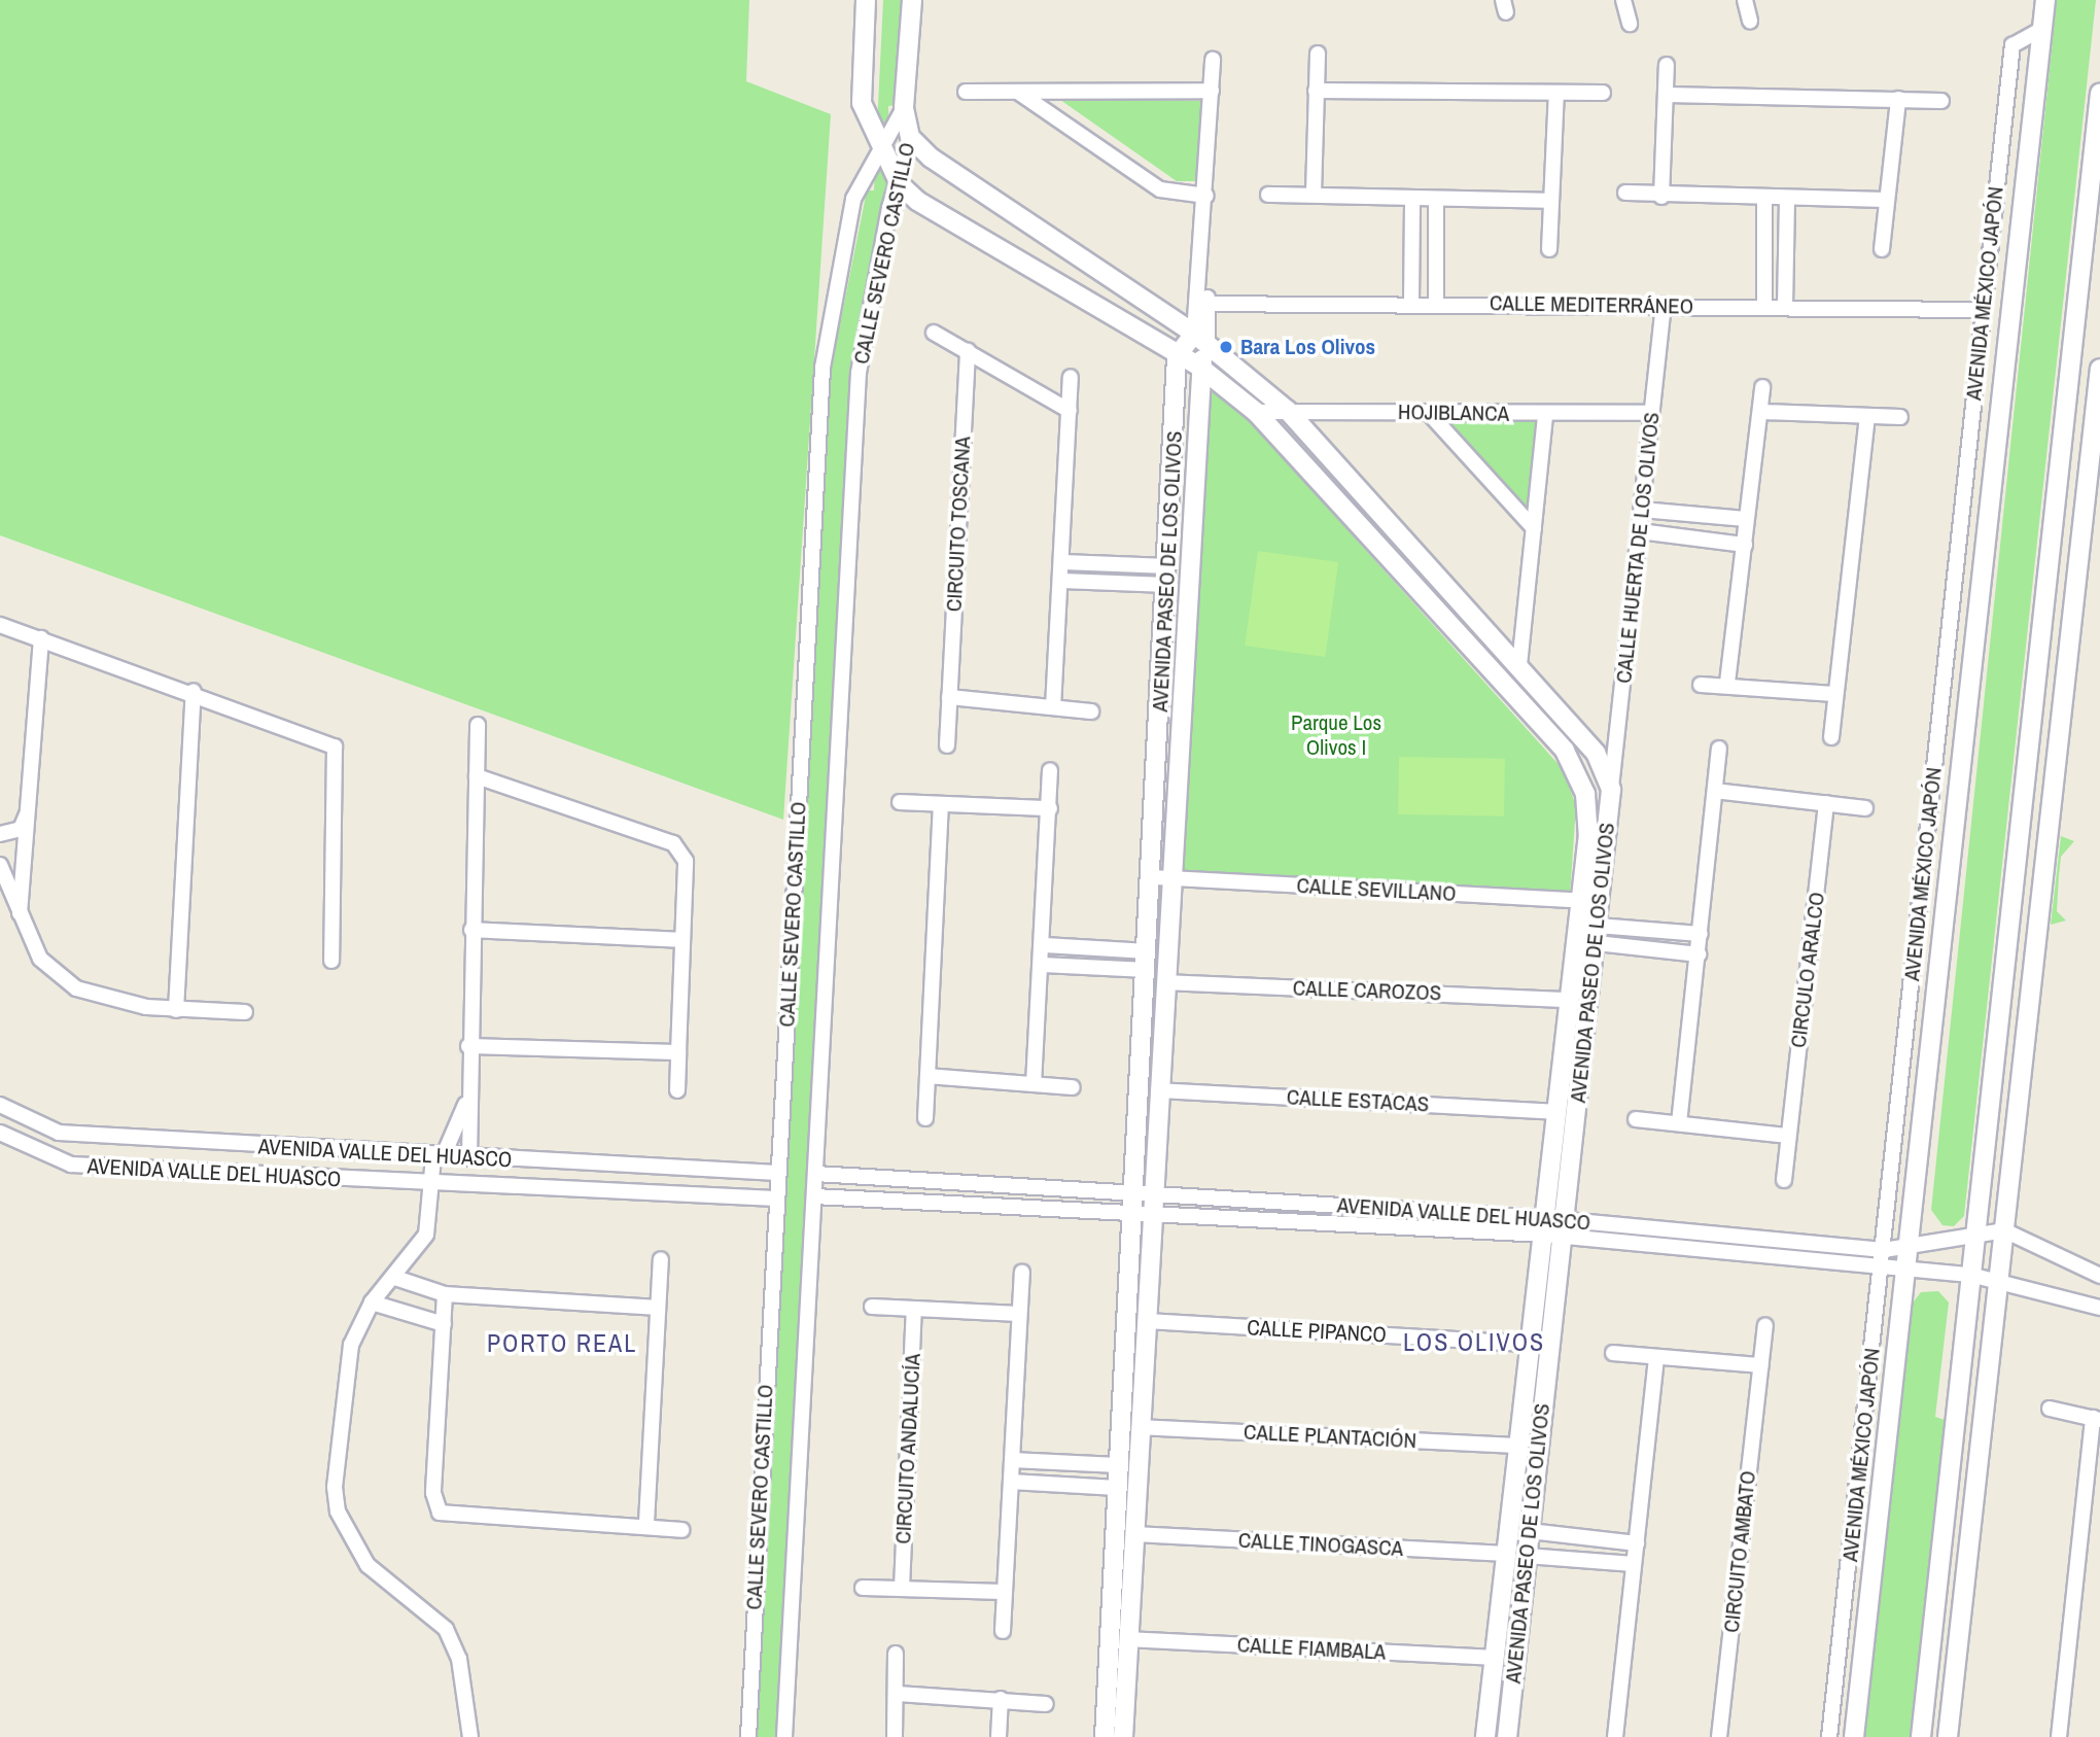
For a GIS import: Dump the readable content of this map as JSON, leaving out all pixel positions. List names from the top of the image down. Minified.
{"streets":{"street":["CALLE SEVERO CASTILLO","AVENIDA MÉXICO JAPÓN","CALLE MEDITERRÁNEO","HOJIBLANCA","CIRCUITO TOSCANA","CALLE HUERTA DE LOS OLIVOS","AVENIDA PASEO DE LOS OLIVOS","CALLE SEVILLANO","CIRCULO ARALCO","CALLE CAROZOS","CALLE ESTACAS","AVENIDA VALLE DEL HUASCO","CALLE PIPANCO","CALLE PLANTACIÓN","CIRCUITO ANDALUCÍA","CALLE TINOGASCA","CIRCUITO AMBATO","CALLE FIAMBALA"]},"crossings":[["CALLE SEVERO CASTILLO","AVENIDA PASEO DE LOS OLIVOS"],["CALLE SEVERO CASTILLO","AVENIDA VALLE DEL HUASCO"],["AVENIDA MÉXICO JAPÓN","CALLE MEDITERRÁNEO"],["AVENIDA MÉXICO JAPÓN","AVENIDA VALLE DEL HUASCO"],["CALLE MEDITERRÁNEO","CALLE HUERTA DE LOS OLIVOS"],["HOJIBLANCA","CALLE HUERTA DE LOS OLIVOS"],["HOJIBLANCA","AVENIDA PASEO DE LOS OLIVOS"],["CALLE HUERTA DE LOS OLIVOS","AVENIDA PASEO DE LOS OLIVOS"],["AVENIDA PASEO DE LOS OLIVOS","CALLE SEVILLANO"],["AVENIDA PASEO DE LOS OLIVOS","CALLE CAROZOS"],["AVENIDA PASEO DE LOS OLIVOS","CALLE ESTACAS"],["AVENIDA PASEO DE LOS OLIVOS","AVENIDA VALLE DEL HUASCO"],["AVENIDA PASEO DE LOS OLIVOS","CALLE PIPANCO"],["AVENIDA PASEO DE LOS OLIVOS","CALLE PLANTACIÓN"],["AVENIDA PASEO DE LOS OLIVOS","CALLE TINOGASCA"],["AVENIDA PASEO DE LOS OLIVOS","CALLE FIAMBALA"]],"districts":["LOS OLIVOS","PORTO REAL"],"parks":["Parque Los Olivos I"],"places":["Bara Los Olivos"]}
